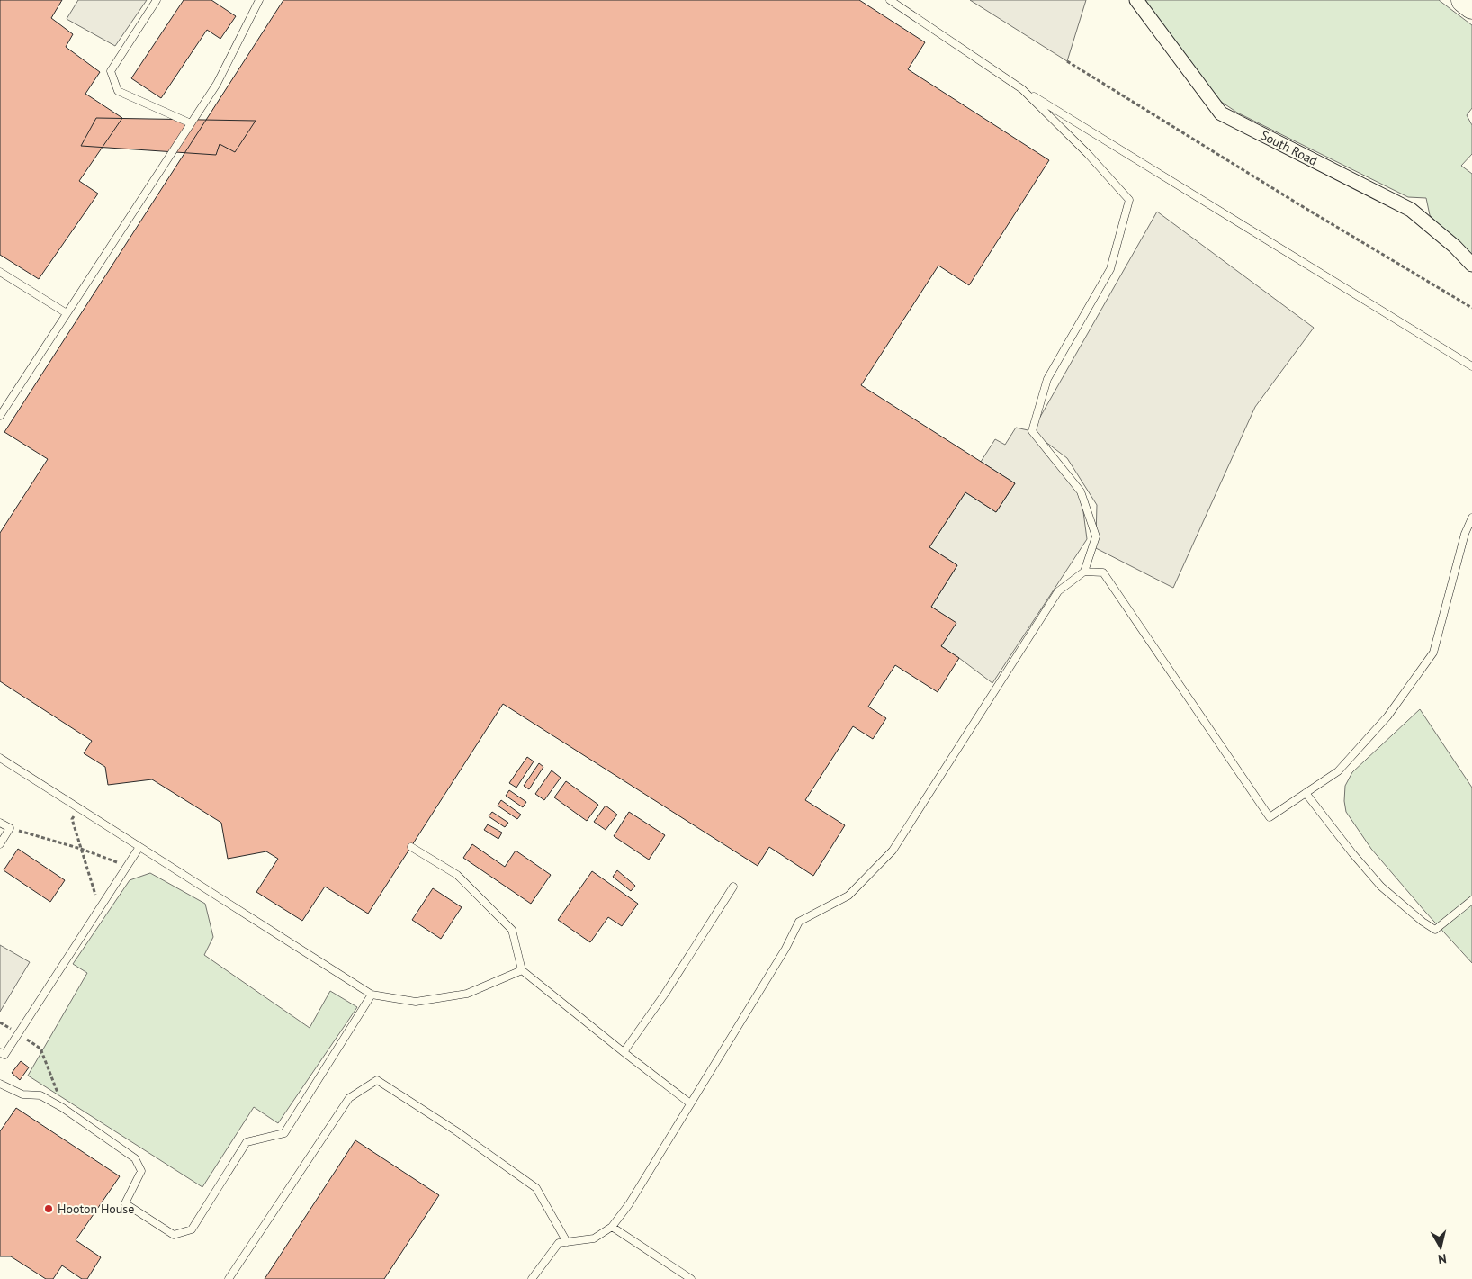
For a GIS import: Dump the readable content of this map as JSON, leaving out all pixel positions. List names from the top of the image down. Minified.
{"streets":{"street":["South Road"]},"places":["Hooton House"],"north":"bottom"}
